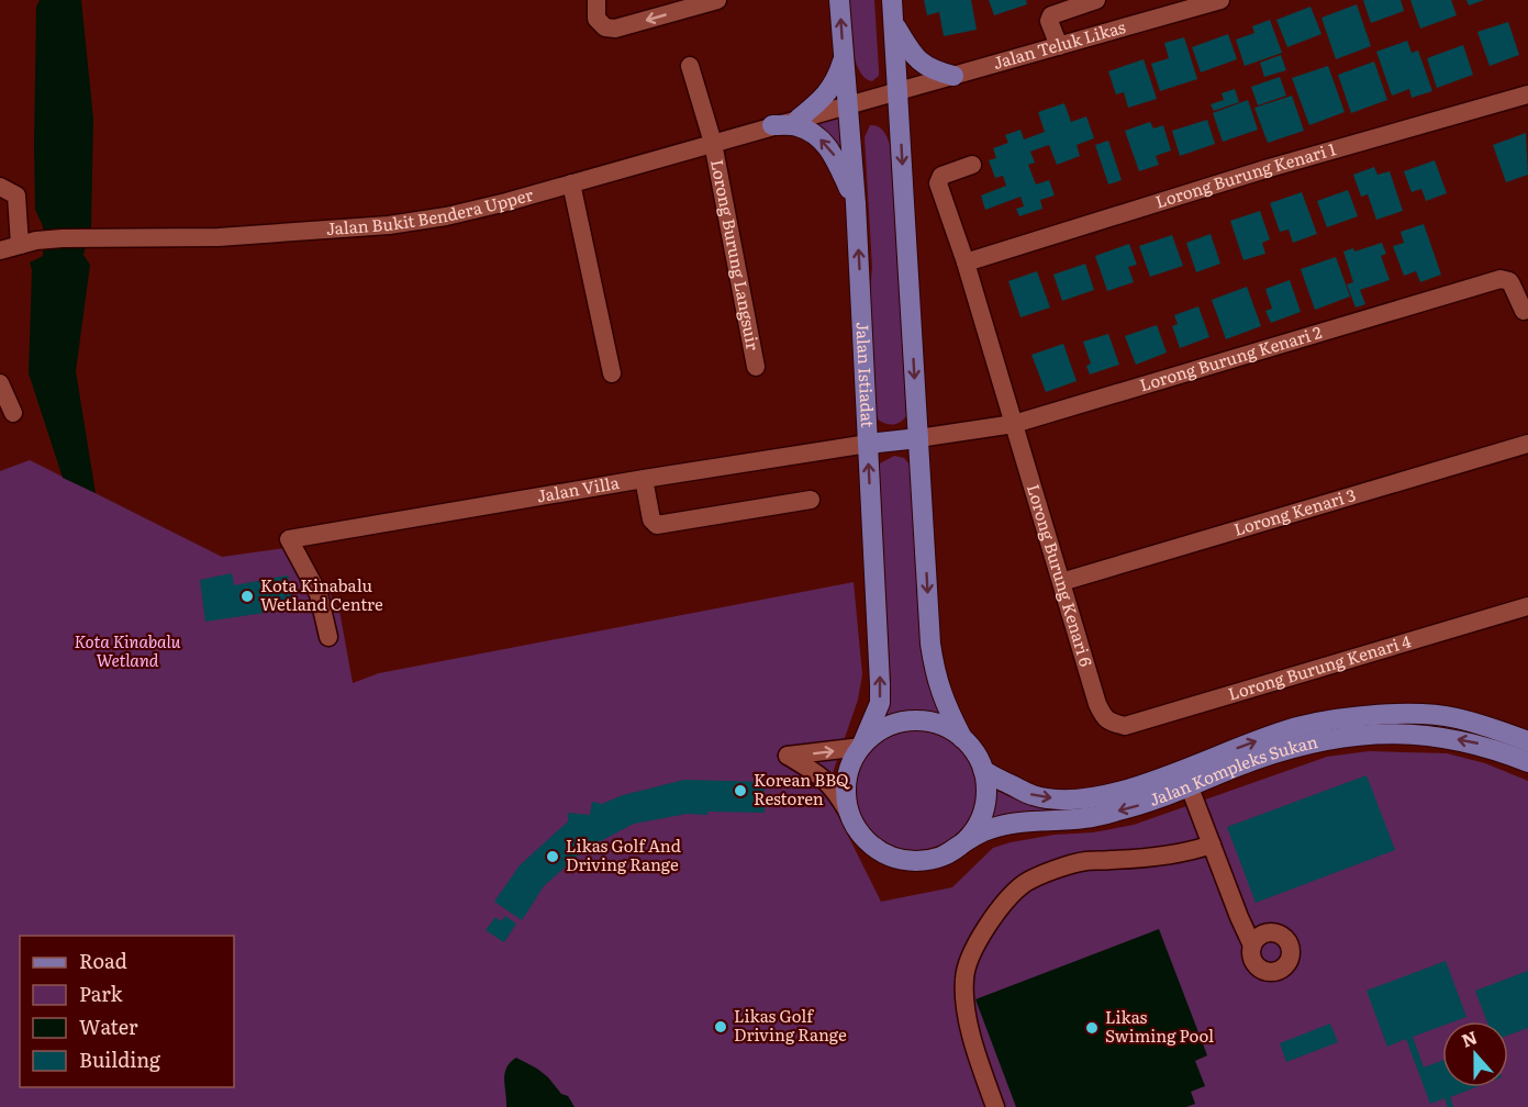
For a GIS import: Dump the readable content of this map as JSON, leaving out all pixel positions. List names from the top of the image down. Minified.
{"streets":{"main road":["Jalan Istiadat","Jalan Kompleks Sukan"],"street":["Jalan Teluk Likas","Lorong Burung Kenari 1","Jalan Bukit Bendera Upper","Lorong Burung Langsuir","Lorong Burung Kenari 2","Jalan Villa","Lorong Kenari 3","Lorong Burung Kenari 6","Lorong Burung Kenari 4"]},"crossings":[["Jalan Teluk Likas","Jalan Bukit Bendera Upper"],["Jalan Teluk Likas","Jalan Istiadat"],["Lorong Burung Kenari 1","Lorong Burung Kenari 6"],["Jalan Bukit Bendera Upper","Lorong Burung Langsuir"],["Jalan Bukit Bendera Upper","Jalan Istiadat"],["Lorong Burung Kenari 2","Lorong Burung Kenari 6"],["Jalan Istiadat","Jalan Villa"],["Jalan Istiadat","Jalan Kompleks Sukan"],["Lorong Kenari 3","Lorong Burung Kenari 6"],["Lorong Burung Kenari 6","Lorong Burung Kenari 4"]],"parks":["Kota Kinabalu Wetland"],"places":["Kota Kinabalu Wetland Centre","Korean BBQ Restoren","Likas Golf And Driving Range","Likas Golf Driving Range","Likas Swiming Pool"],"legend":["Road","Park","Water","Building"],"north":"top"}
